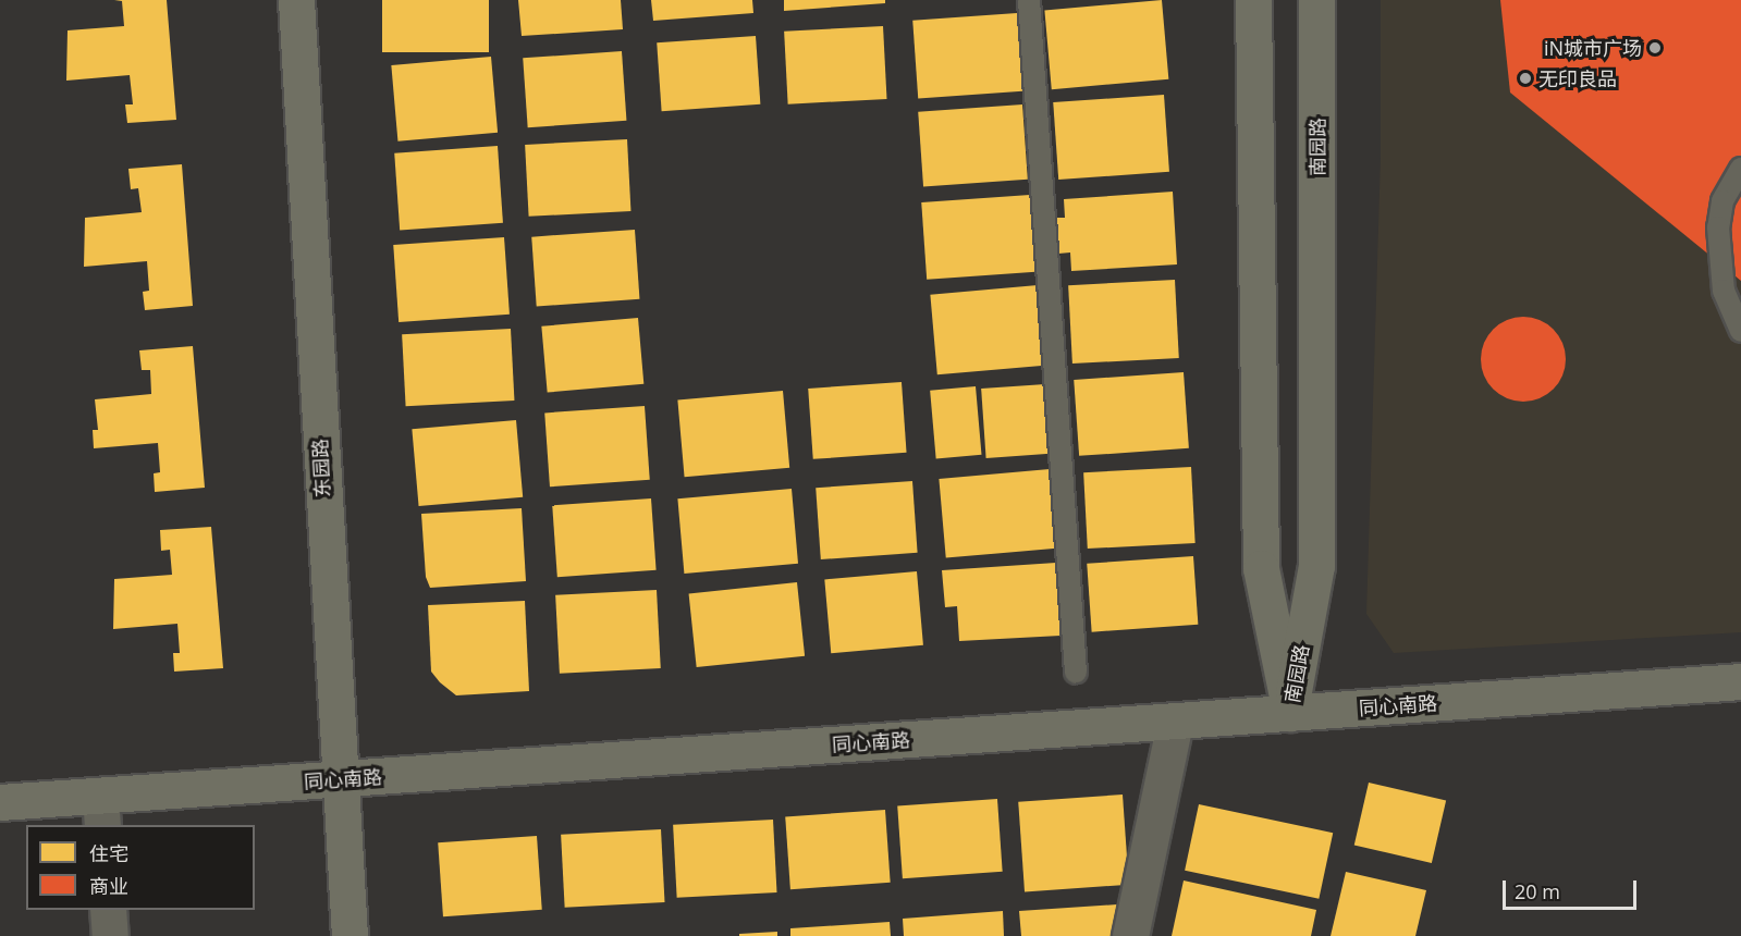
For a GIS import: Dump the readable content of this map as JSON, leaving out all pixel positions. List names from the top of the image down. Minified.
{"streets":{"street":["南园路","东园路","同心南路"]},"crossings":[["南园路","同心南路"],["东园路","同心南路"]],"places":["iN城市广场","无印良品"],"legend":["住宅","商业"],"scale_bar":"20 m"}
